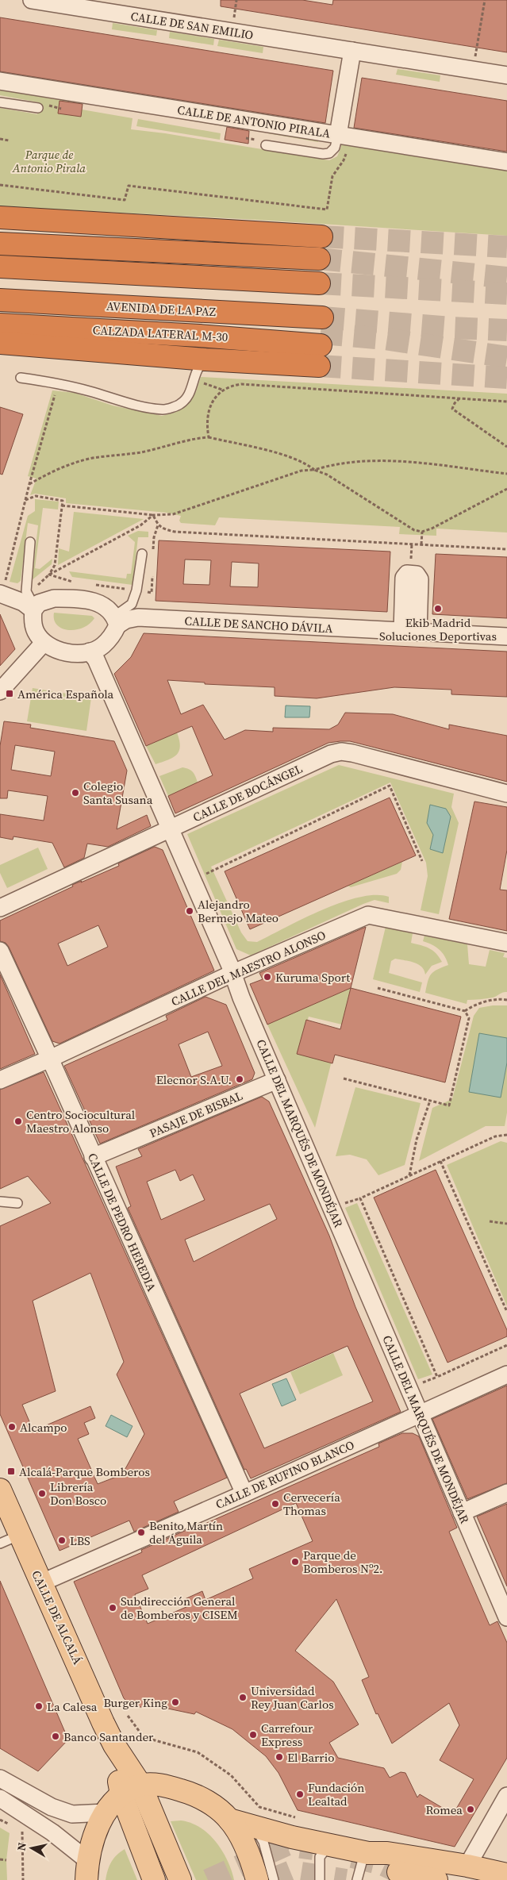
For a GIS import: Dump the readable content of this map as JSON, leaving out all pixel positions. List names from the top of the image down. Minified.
{"streets":{"highway":["AVENIDA DE LA PAZ","CALZADA LATERAL M-30"],"main road":["CALLE DE ALCALÁ"],"street":["CALLE DE SAN EMILIO","CALLE DE ANTONIO PIRALA","CALLE DE SANCHO DÁVILA","CALLE DE BOCÁNGEL","CALLE DEL MAESTRO ALONSO","PASAJE DE BISBAL","CALLE DEL MARQUÉS DE MONDÉJAR","CALLE DE PEDRO HEREDIA","CALLE DE RUFINO BLANCO"]},"crossings":[["AVENIDA DE LA PAZ","CALZADA LATERAL M-30"],["CALLE DE SANCHO DÁVILA","CALLE DEL MARQUÉS DE MONDÉJAR"],["CALLE DE BOCÁNGEL","CALLE DEL MARQUÉS DE MONDÉJAR"],["CALLE DEL MAESTRO ALONSO","CALLE DEL MARQUÉS DE MONDÉJAR"],["CALLE DEL MAESTRO ALONSO","CALLE DE PEDRO HEREDIA"],["PASAJE DE BISBAL","CALLE DEL MARQUÉS DE MONDÉJAR"],["PASAJE DE BISBAL","CALLE DE PEDRO HEREDIA"],["CALLE DEL MARQUÉS DE MONDÉJAR","CALLE DE RUFINO BLANCO"],["CALLE DE PEDRO HEREDIA","CALLE DE RUFINO BLANCO"],["CALLE DE RUFINO BLANCO","CALLE DE ALCALÁ"]],"parks":["Parque de Antonio Pirala"],"places":{"other":["Ekib Madrid Soluciones Deportivas","Colegio Santa Susana","Alejandro Bermejo Mateo","Kuruma Sport","Elecnor S.A.U.","Centro Sociocultural Maestro Alonso","Alcampo","Librería Don Bosco","Cervecería Thomas","Benito Martín del Águila","LBS","Parque de Bomberos Nº2.","Subdirección General de Bomberos y CISEM","Universidad Rey Juan Carlos","Burger King","La Calesa","Carrefour Express","Banco Santander","El Barrio","Fundación Lealtad","Romea"],"transit":["América Española","Alcalá-Parque Bomberos"]},"north":"left"}
